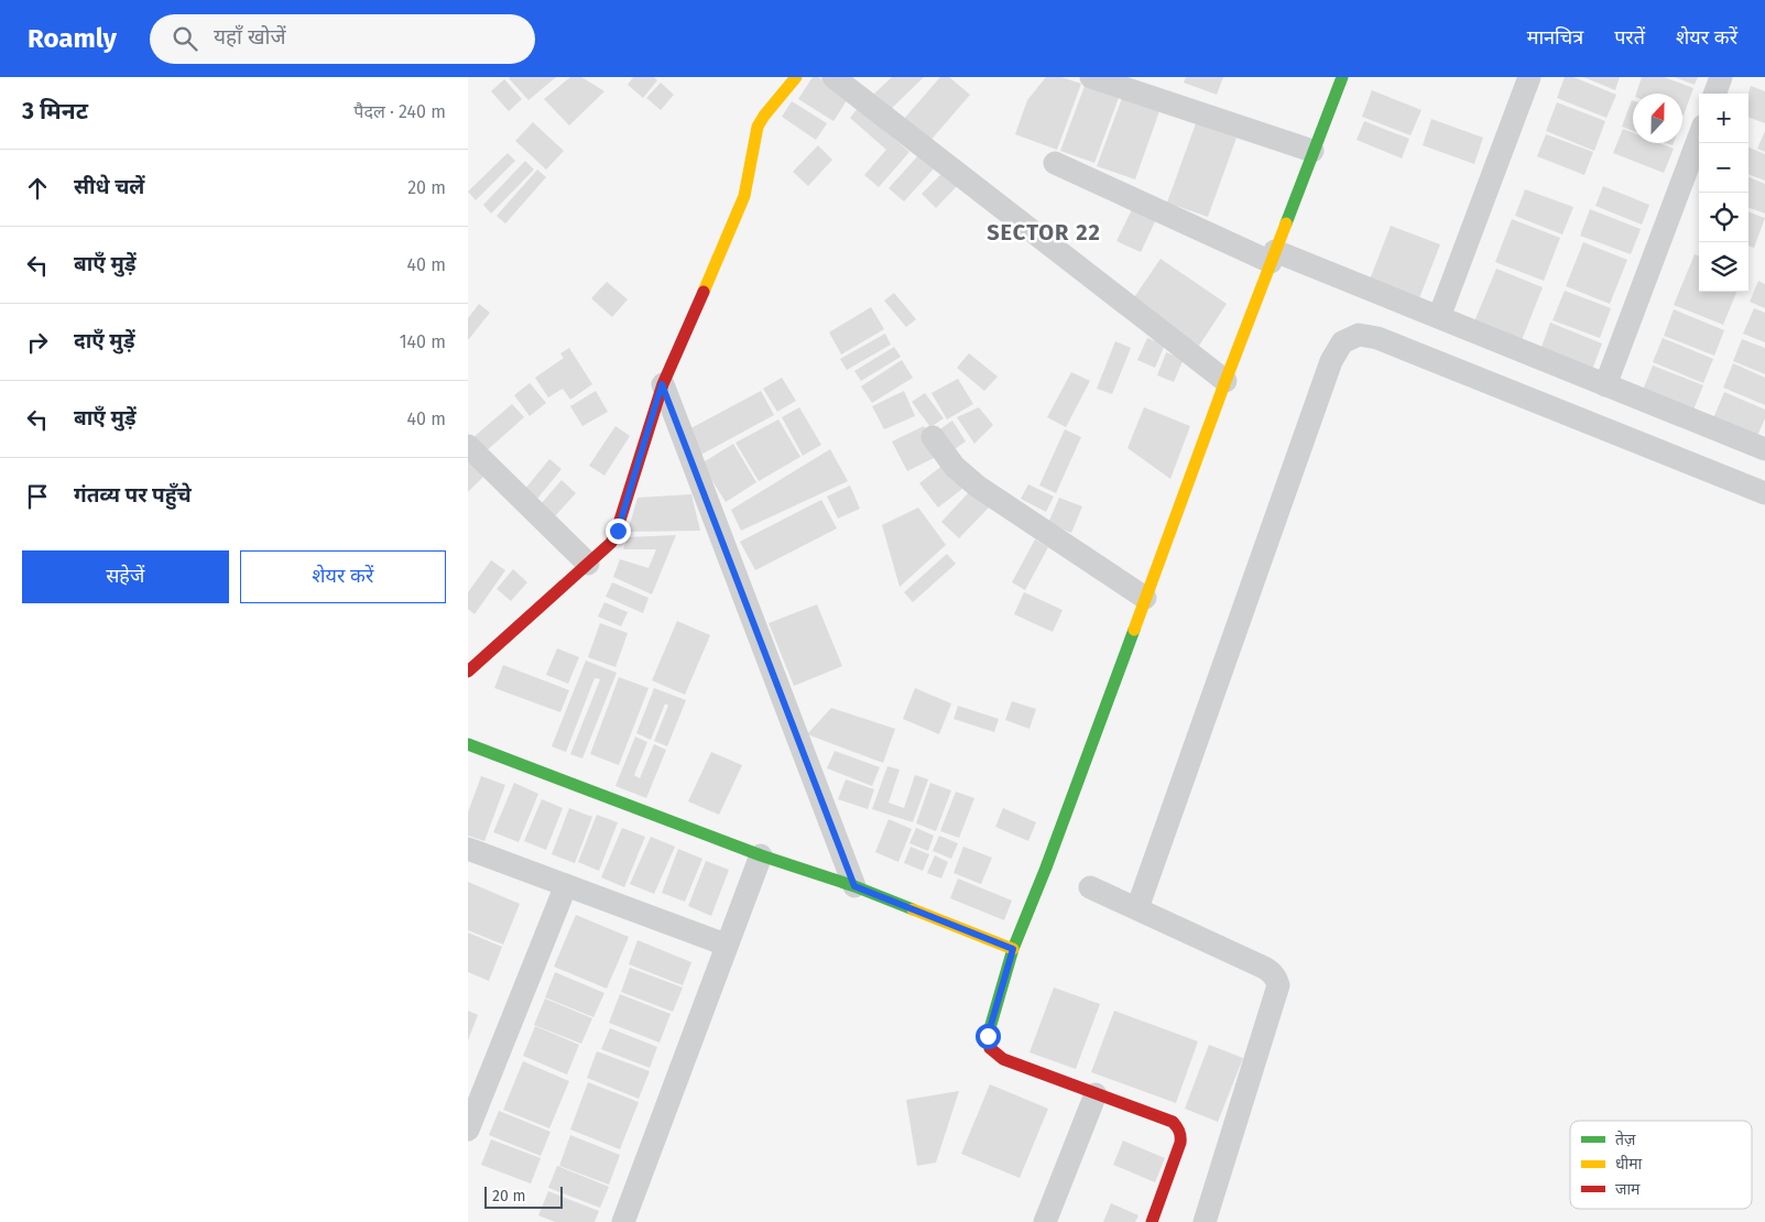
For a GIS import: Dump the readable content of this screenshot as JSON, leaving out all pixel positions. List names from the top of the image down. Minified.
{"districts":["SECTOR 22"],"legend":["तेज़","धीमा","जाम"],"scale_bar":"20 m","north":"top","page":{"header":"Roamly","search":"यहाँ खोजें","nav":["मानचित्र","परतें","शेयर करें"],"heading":["3 मिनट","पैदल · 240 m"],"map_buttons":["+","−"],"list":[["सीधे चलें","20 m"],["बाएँ मुड़ें","40 m"],["दाएँ मुड़ें","140 m"],["बाएँ मुड़ें","40 m"],"गंतव्य पर पहुँचे"],"buttons":["सहेजें","शेयर करें"],"scale":"20 m"}}
